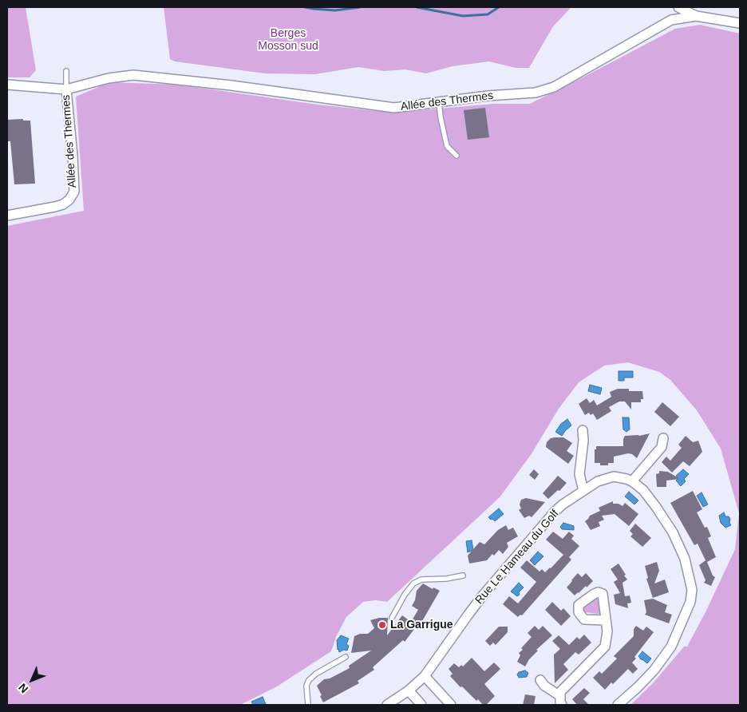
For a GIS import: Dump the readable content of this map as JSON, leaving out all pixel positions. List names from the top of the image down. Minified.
{"streets":{"street":["Allée des Thermes","Rue Le Hameau du Golf"]},"parks":["Berges Mosson sud"],"places":["La Garrigue"],"north":"bottom left"}
